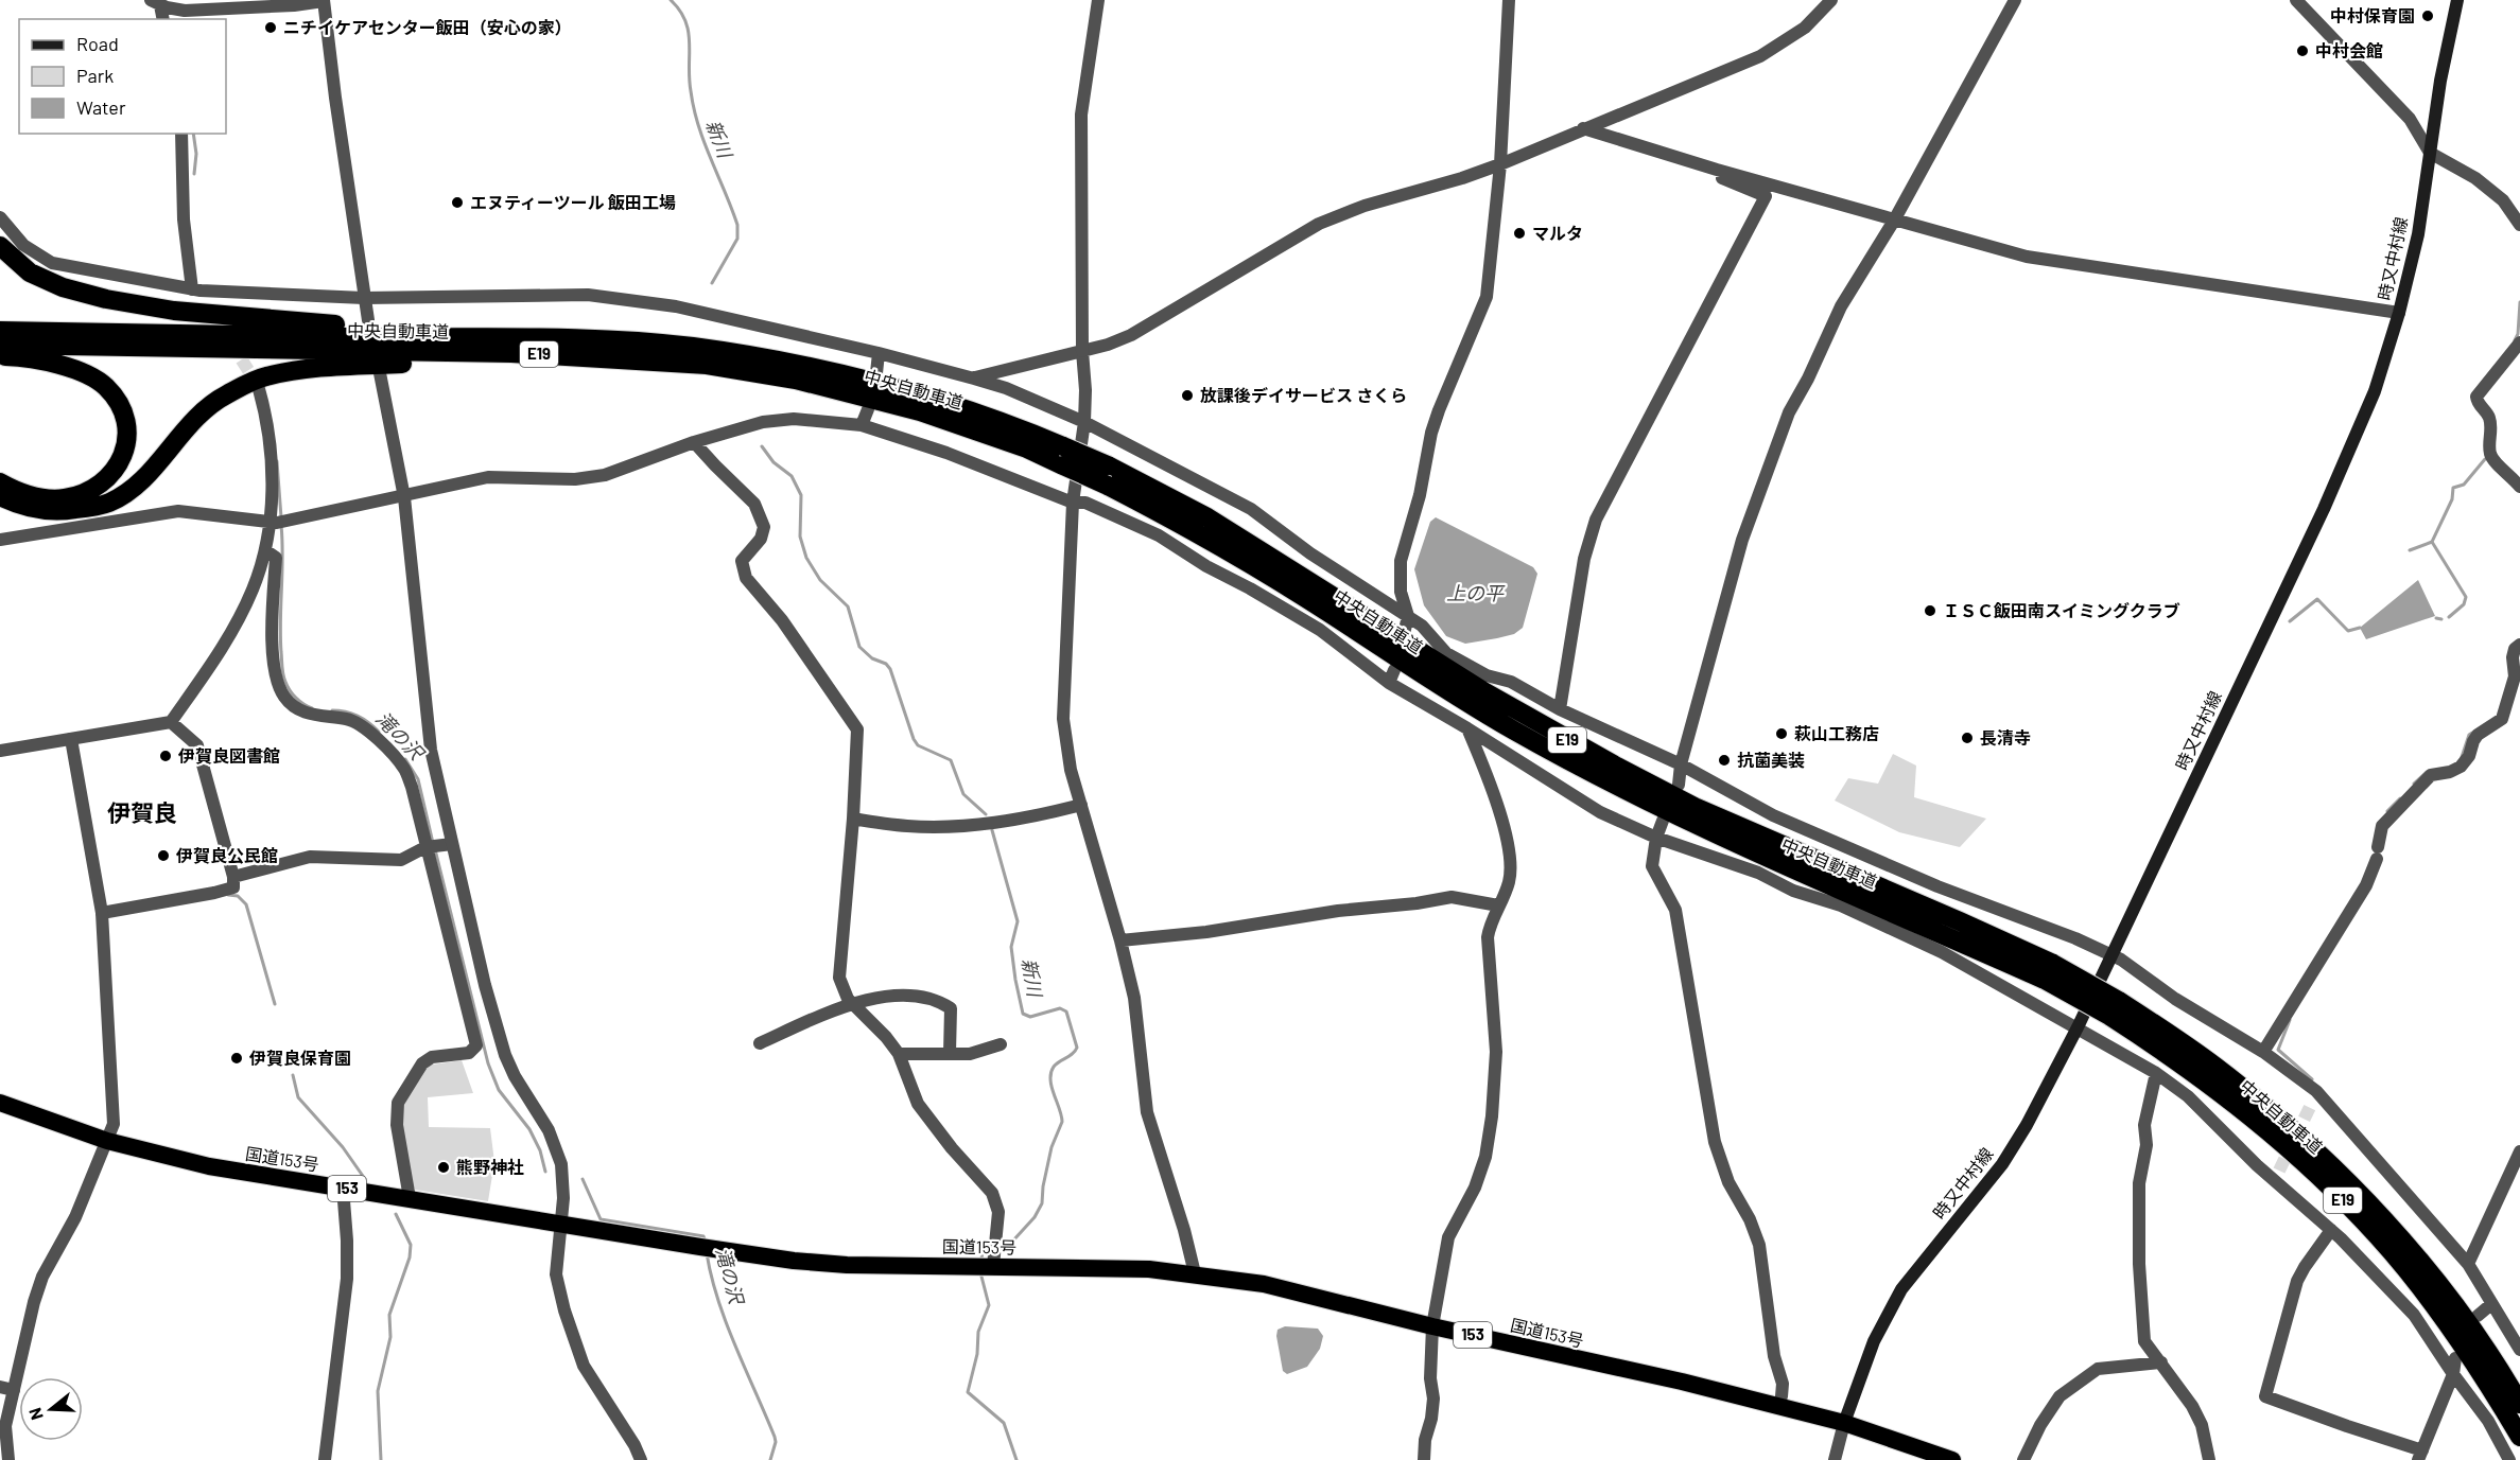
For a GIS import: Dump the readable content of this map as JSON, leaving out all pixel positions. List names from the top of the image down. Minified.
{"streets":{"highway":["中央自動車道","E19","国道153号","153"],"main road":["時又中村線"]},"crossings":[["時又中村線","国道153号"]],"districts":["伊賀良"],"water":["新川","上の平","滝の沢"],"places":["中村保育園","ニチイケアセンター飯田（安心の家）","中村会館","エヌティーツール 飯田工場","マルタ","放課後デイサービス さくら","ＩＳＣ飯田南スイミングクラブ","萩山工務店","長清寺","伊賀良図書館","抗菌美装","伊賀良公民館","伊賀良保育園","熊野神社"],"legend":["Road","Park","Water"],"north":"left"}
